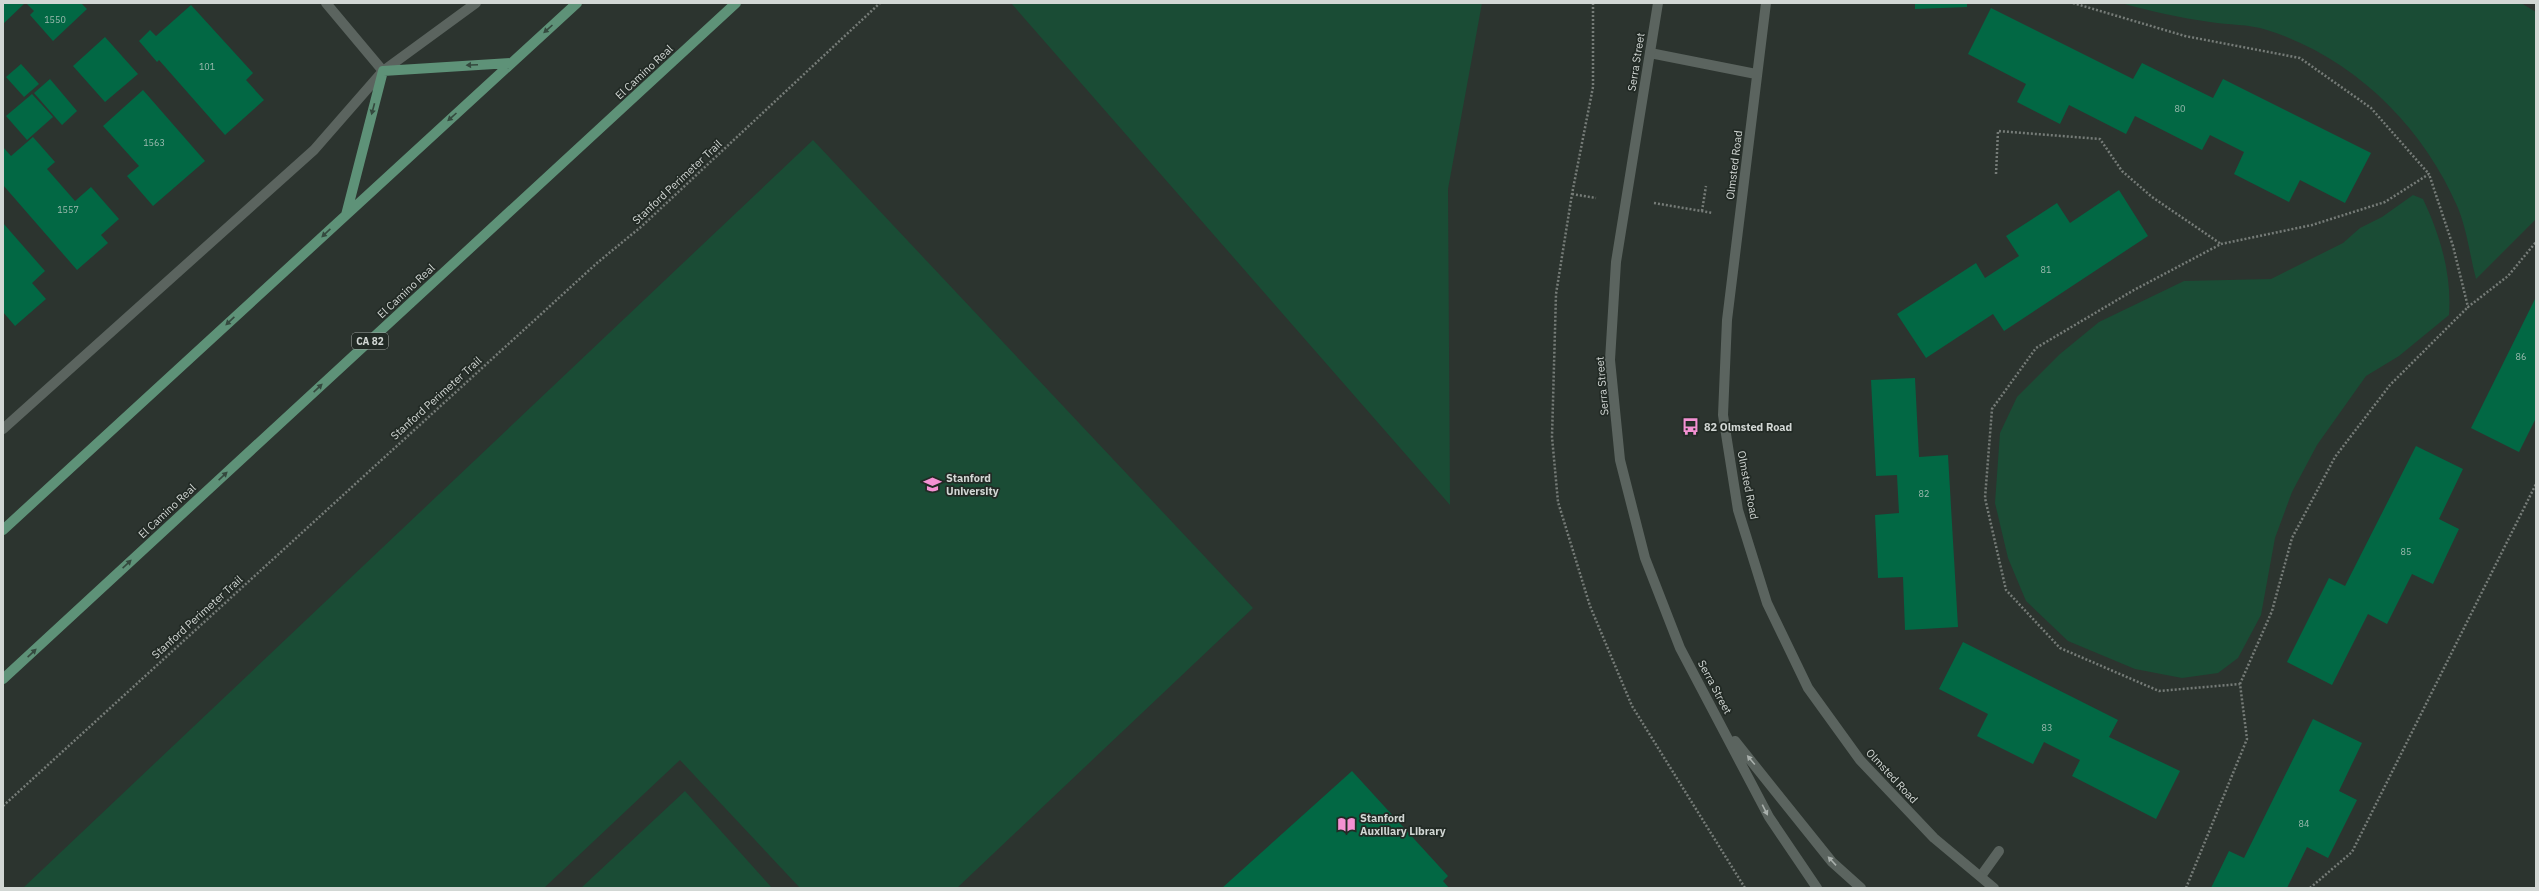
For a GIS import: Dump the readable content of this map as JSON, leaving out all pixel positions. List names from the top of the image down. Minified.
{"streets":{"main road":["El Camino Real","CA 82"],"street":["Serra Street","Olmsted Road"],"path":["Stanford Perimeter Trail"]},"one_way":["El Camino Real"],"places":{"bus stop":["82 Olmsted Road"],"school or university":["Stanford University"],"library":["Stanford Auxiliary Library"]},"house_numbers":["1550","101","80","1563","1557","81","86","82","85","83","84"]}
